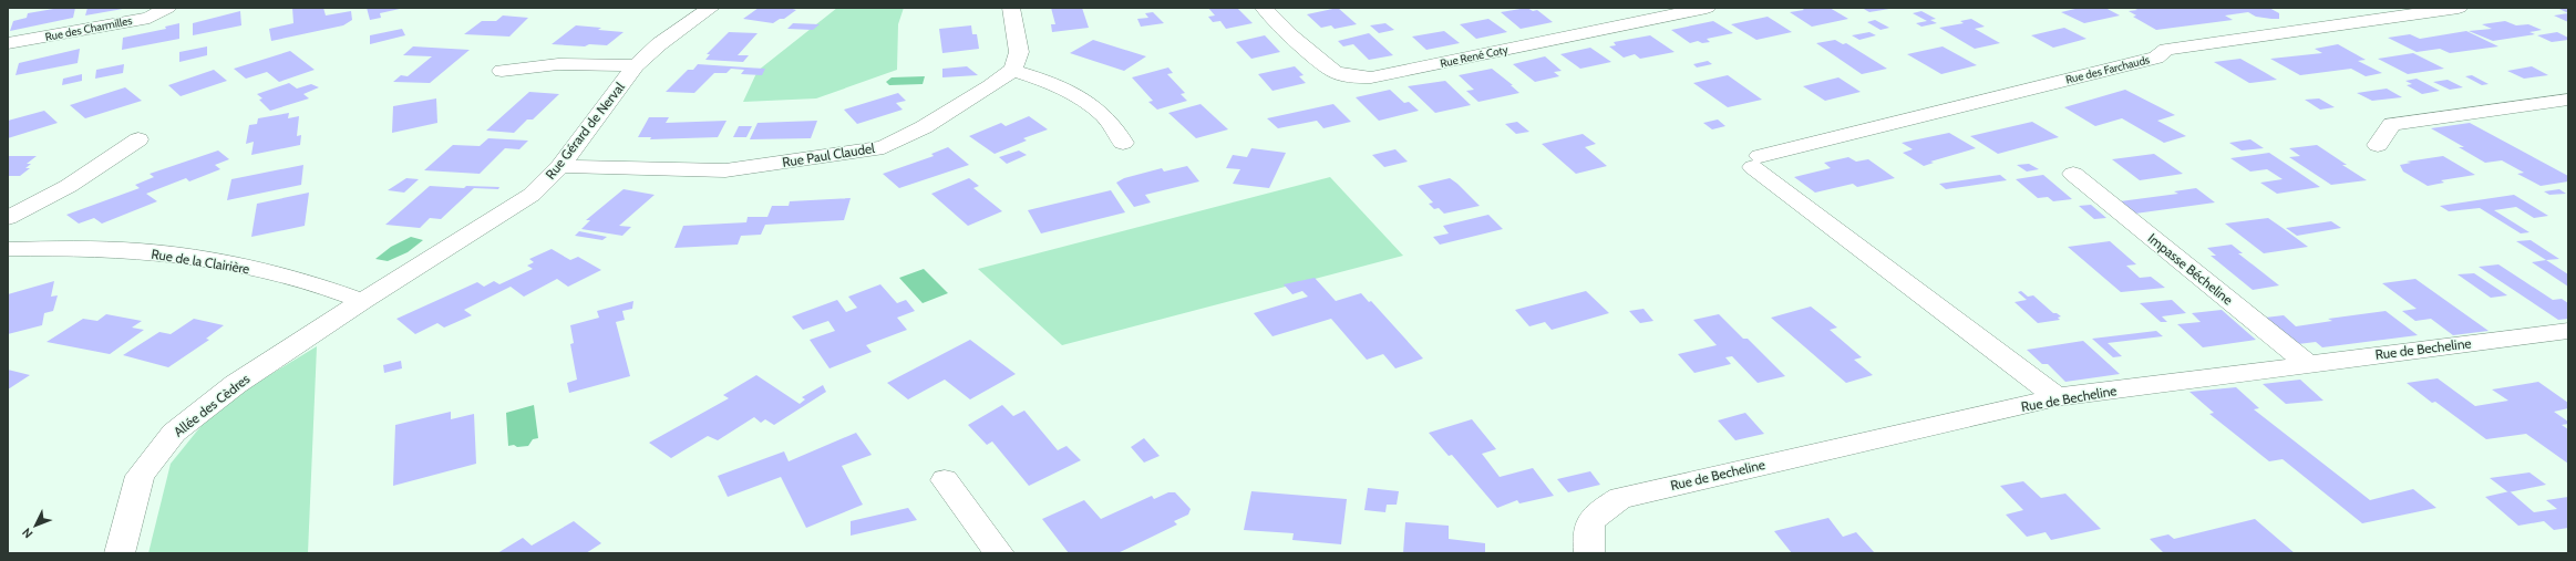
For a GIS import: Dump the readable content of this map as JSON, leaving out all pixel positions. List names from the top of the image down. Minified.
{"streets":{"street":["Rue des Charmilles","Rue René Coty","Rue des Farchauds","Rue Gérard de Nerval","Rue Paul Claudel","Rue de la Clairière","Impasse Bécheline","Rue de Becheline","Allée des Cèdres"]},"crossings":[["Rue des Farchauds","Rue de Becheline"],["Rue Gérard de Nerval","Rue Paul Claudel"],["Rue Gérard de Nerval","Rue de la Clairière"],["Rue Gérard de Nerval","Allée des Cèdres"],["Rue de la Clairière","Allée des Cèdres"],["Impasse Bécheline","Rue de Becheline"]],"north":"bottom left"}
